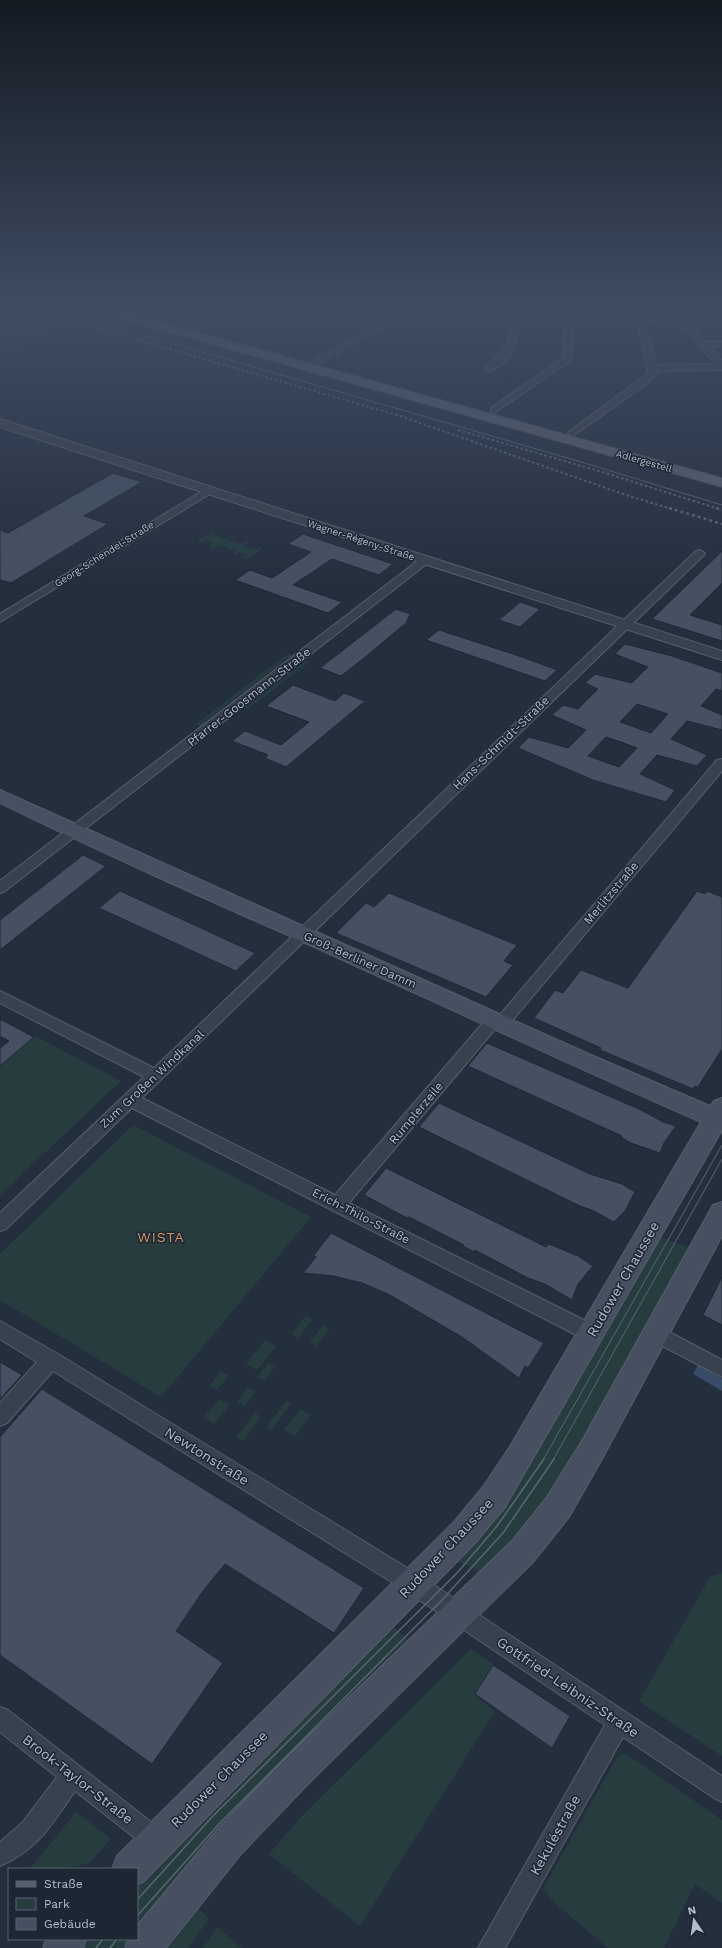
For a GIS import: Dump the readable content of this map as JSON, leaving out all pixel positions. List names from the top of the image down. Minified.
{"streets":{"main road":["Adlergestell","Groß-Berliner Damm","Rudower Chaussee"],"street":["Wagner-Régeny-Straße","Georg-Schendel-Straße","Pfarrer-Goosmann-Straße","Hans-Schmidt-Straße","Merlitzstraße","Zum Großen Windkanal","Rumplerzeile","Erich-Thilo-Straße","Newtonstraße","Gottfried-Leibniz-Straße","Brook-Taylor-Straße","Kekuléstraße"]},"crossings":[["Wagner-Régeny-Straße","Georg-Schendel-Straße"],["Wagner-Régeny-Straße","Pfarrer-Goosmann-Straße"],["Wagner-Régeny-Straße","Hans-Schmidt-Straße"],["Pfarrer-Goosmann-Straße","Groß-Berliner Damm"],["Hans-Schmidt-Straße","Groß-Berliner Damm"],["Hans-Schmidt-Straße","Zum Großen Windkanal"],["Merlitzstraße","Groß-Berliner Damm"],["Merlitzstraße","Rumplerzeile"],["Groß-Berliner Damm","Zum Großen Windkanal"],["Groß-Berliner Damm","Rumplerzeile"],["Groß-Berliner Damm","Rudower Chaussee"],["Zum Großen Windkanal","Erich-Thilo-Straße"],["Rumplerzeile","Erich-Thilo-Straße"],["Erich-Thilo-Straße","Rudower Chaussee"],["Rudower Chaussee","Newtonstraße"],["Rudower Chaussee","Gottfried-Leibniz-Straße"],["Rudower Chaussee","Brook-Taylor-Straße"],["Newtonstraße","Gottfried-Leibniz-Straße"],["Gottfried-Leibniz-Straße","Kekuléstraße"]],"districts":["WISTA"],"legend":["Straße","Park","Gebäude"],"north":"top"}
